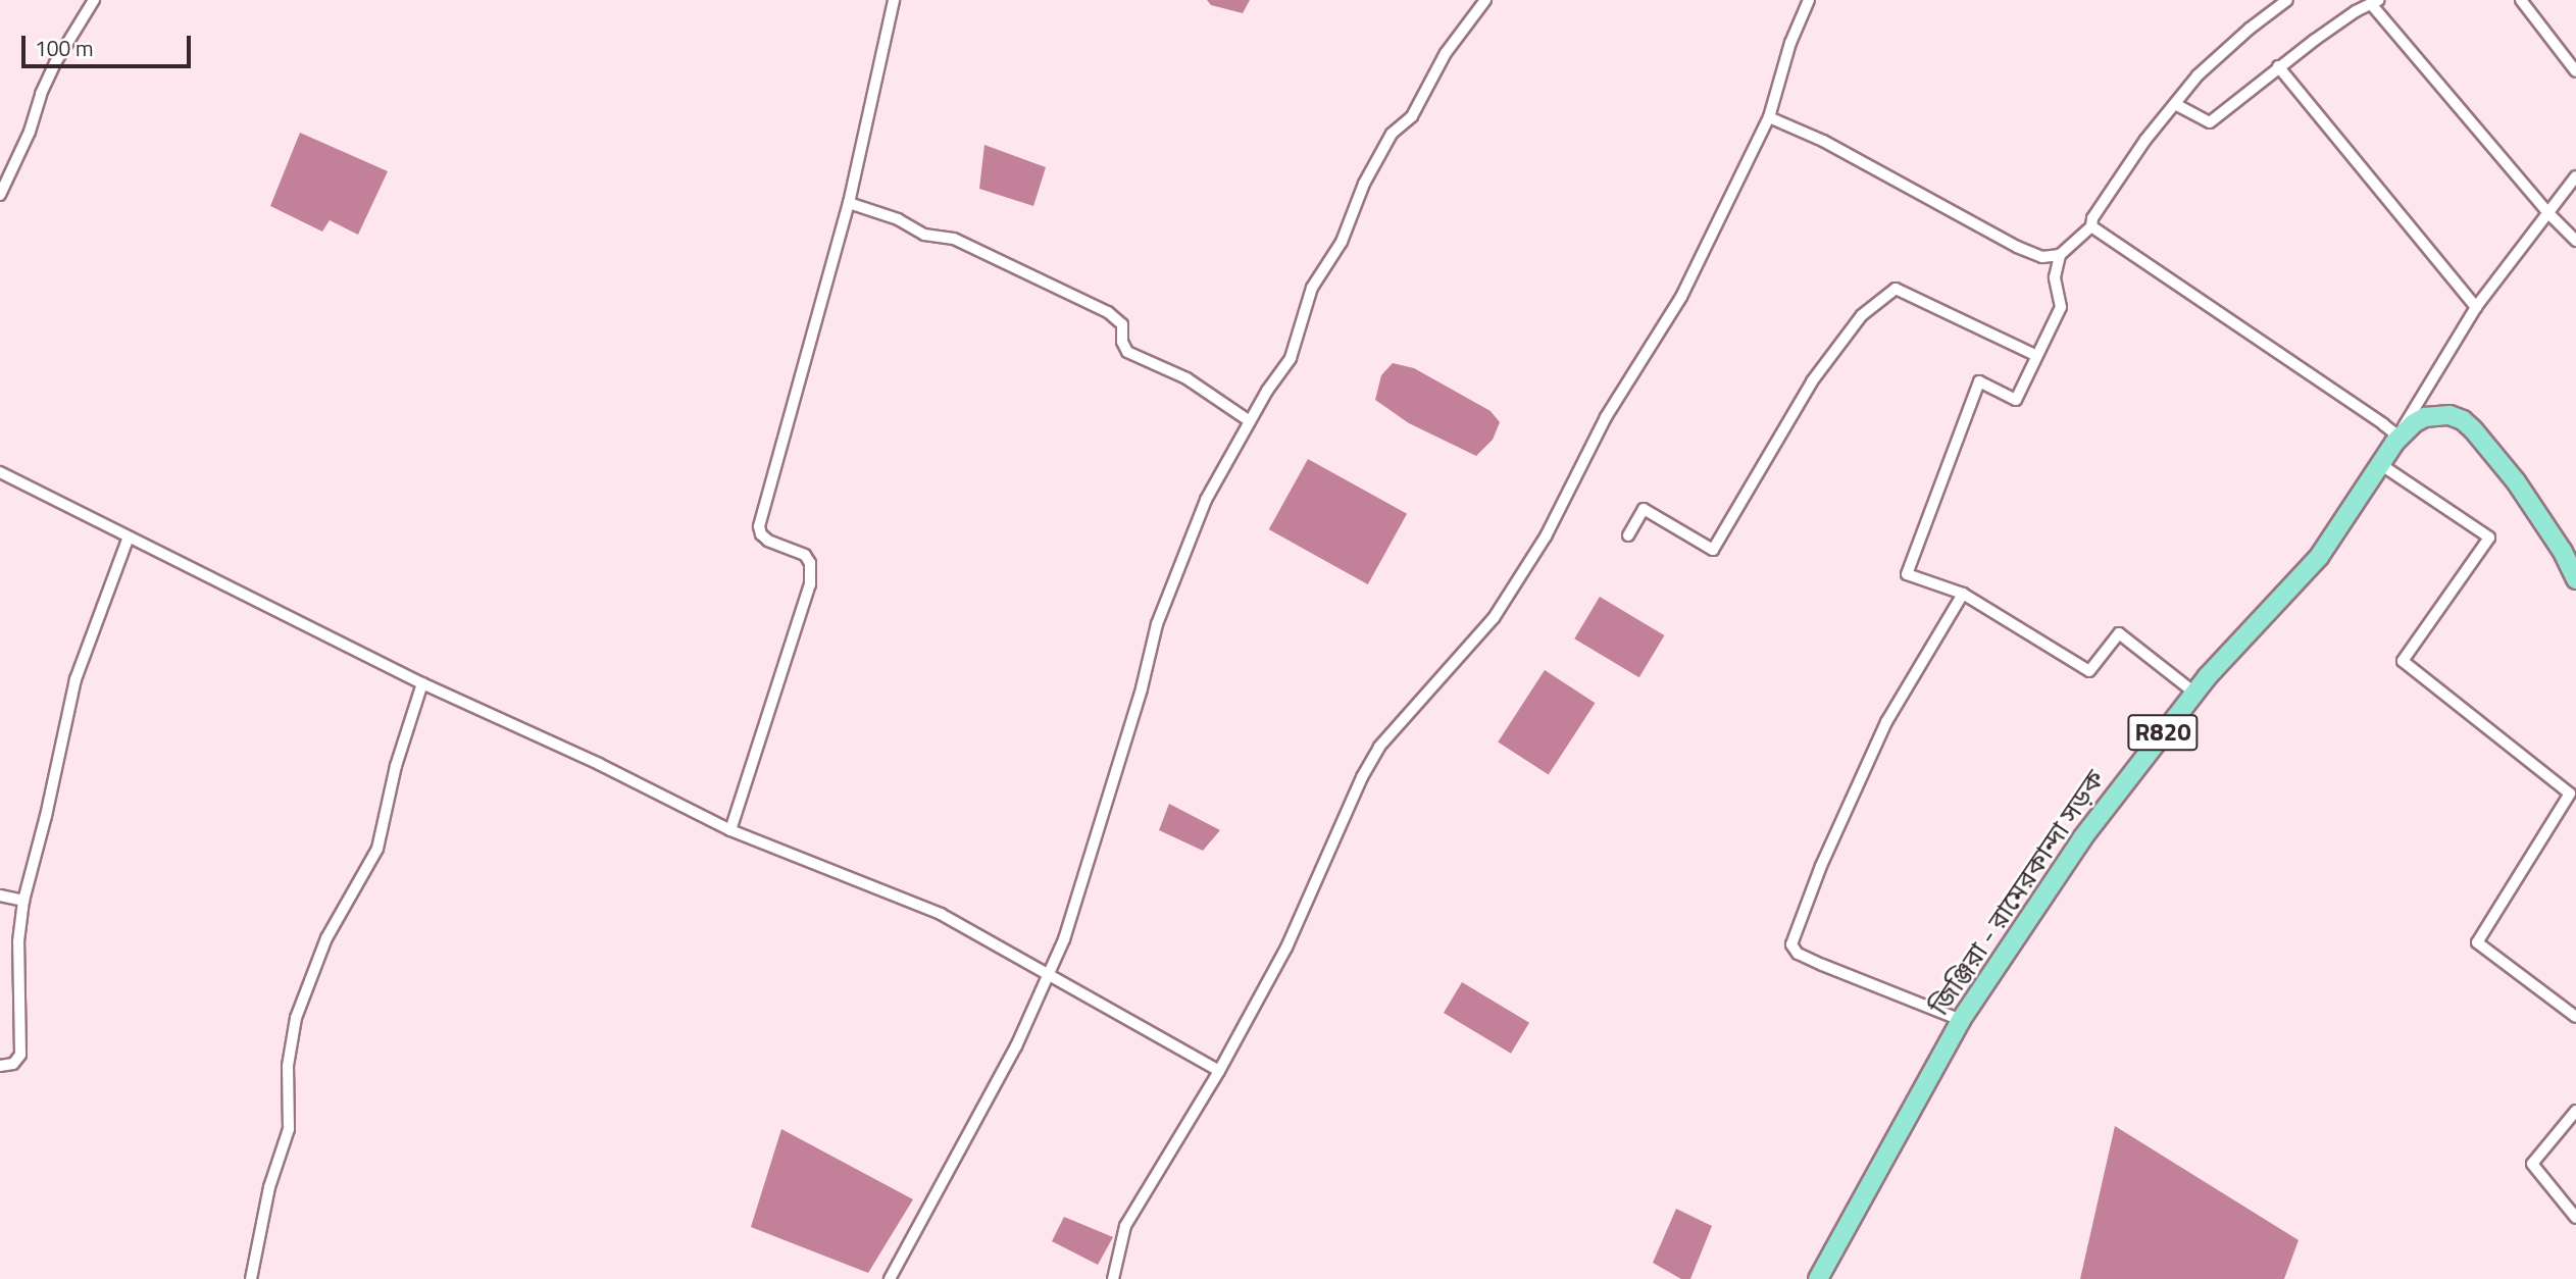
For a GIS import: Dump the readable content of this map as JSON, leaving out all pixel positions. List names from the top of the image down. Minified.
{"streets":{"main road":["R820","জিঞ্জিরা - রামেরকান্দা সড়ক"]},"scale_bar":"100 m"}
